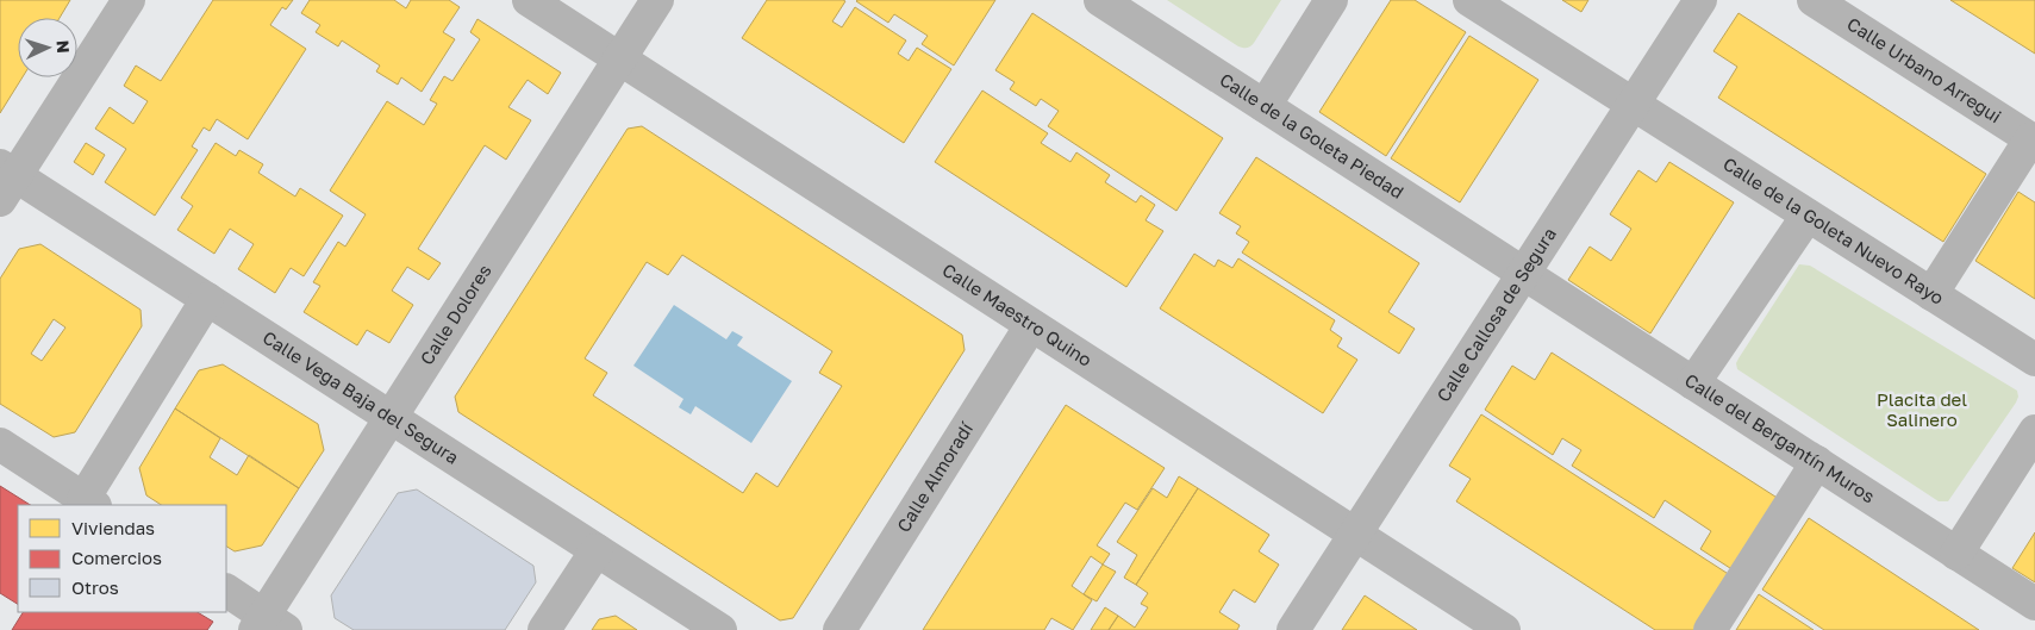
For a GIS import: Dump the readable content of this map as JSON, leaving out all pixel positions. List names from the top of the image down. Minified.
{"streets":{"street":["Calle Urbano Arregui","Calle de la Goleta Piedad","Calle de la Goleta Nuevo Rayo","Calle Dolores","Calle Maestro Quino","Calle Callosa de Segura","Calle Vega Baja del Segura","Calle del Bergantín Muros","Calle Almoradí"]},"crossings":[["Calle de la Goleta Piedad","Calle Callosa de Segura"],["Calle de la Goleta Piedad","Calle del Bergantín Muros"],["Calle de la Goleta Nuevo Rayo","Calle Callosa de Segura"],["Calle Dolores","Calle Maestro Quino"],["Calle Dolores","Calle Vega Baja del Segura"],["Calle Maestro Quino","Calle Callosa de Segura"],["Calle Maestro Quino","Calle Almoradí"],["Calle Callosa de Segura","Calle del Bergantín Muros"]],"parks":["Placita del Salinero"],"legend":["Viviendas","Comercios","Otros"],"north":"right"}
